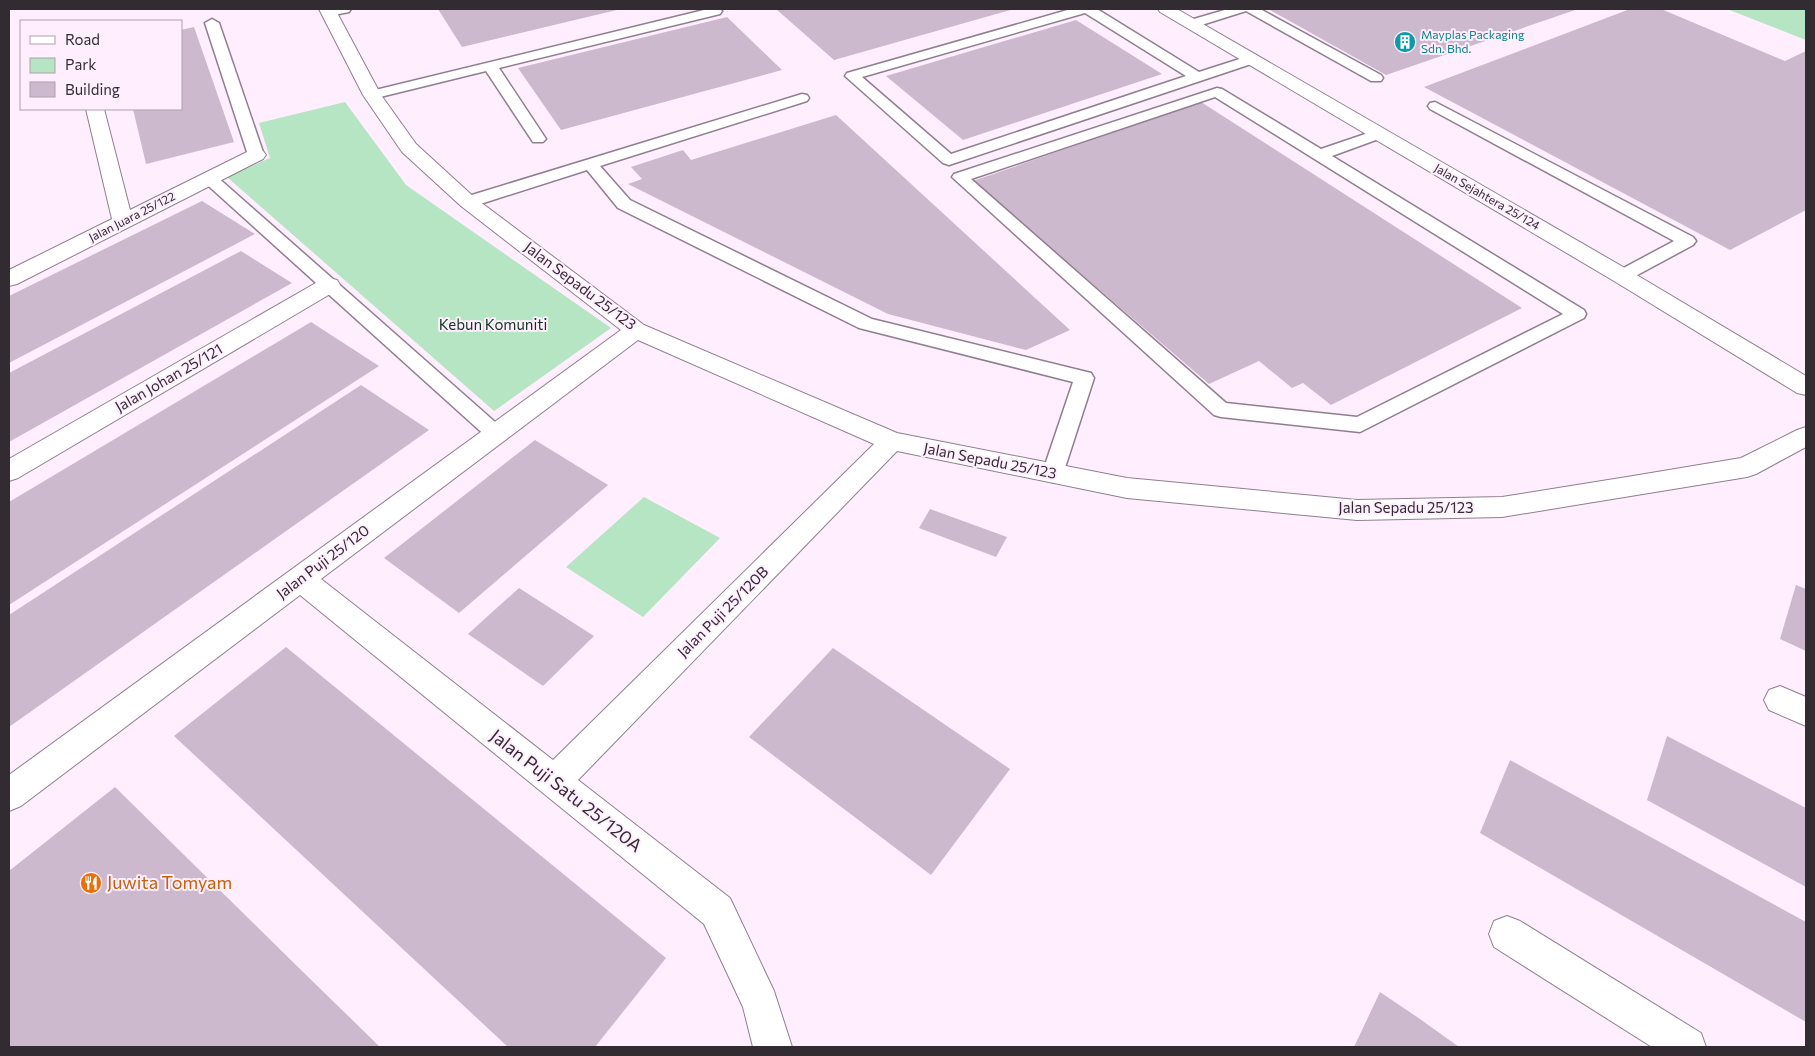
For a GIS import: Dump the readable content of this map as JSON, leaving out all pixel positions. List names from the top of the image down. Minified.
{"streets":{"street":["Jalan Sejahtera 25/124","Jalan Juara 25/122","Jalan Sepadu 25/123","Jalan Johan 25/121","Jalan Puji 25/120","Jalan Puji 25/120B","Jalan Puji Satu 25/120A"]},"crossings":[["Jalan Sepadu 25/123","Jalan Puji 25/120"],["Jalan Sepadu 25/123","Jalan Puji 25/120B"],["Jalan Puji 25/120","Jalan Puji Satu 25/120A"],["Jalan Puji 25/120B","Jalan Puji Satu 25/120A"]],"parks":["Kebun Komuniti"],"places":{"building":["Mayplas Packaging Sdn. Bhd."],"restaurant":["Juwita Tomyam"]},"legend":["Road","Park","Building"]}
